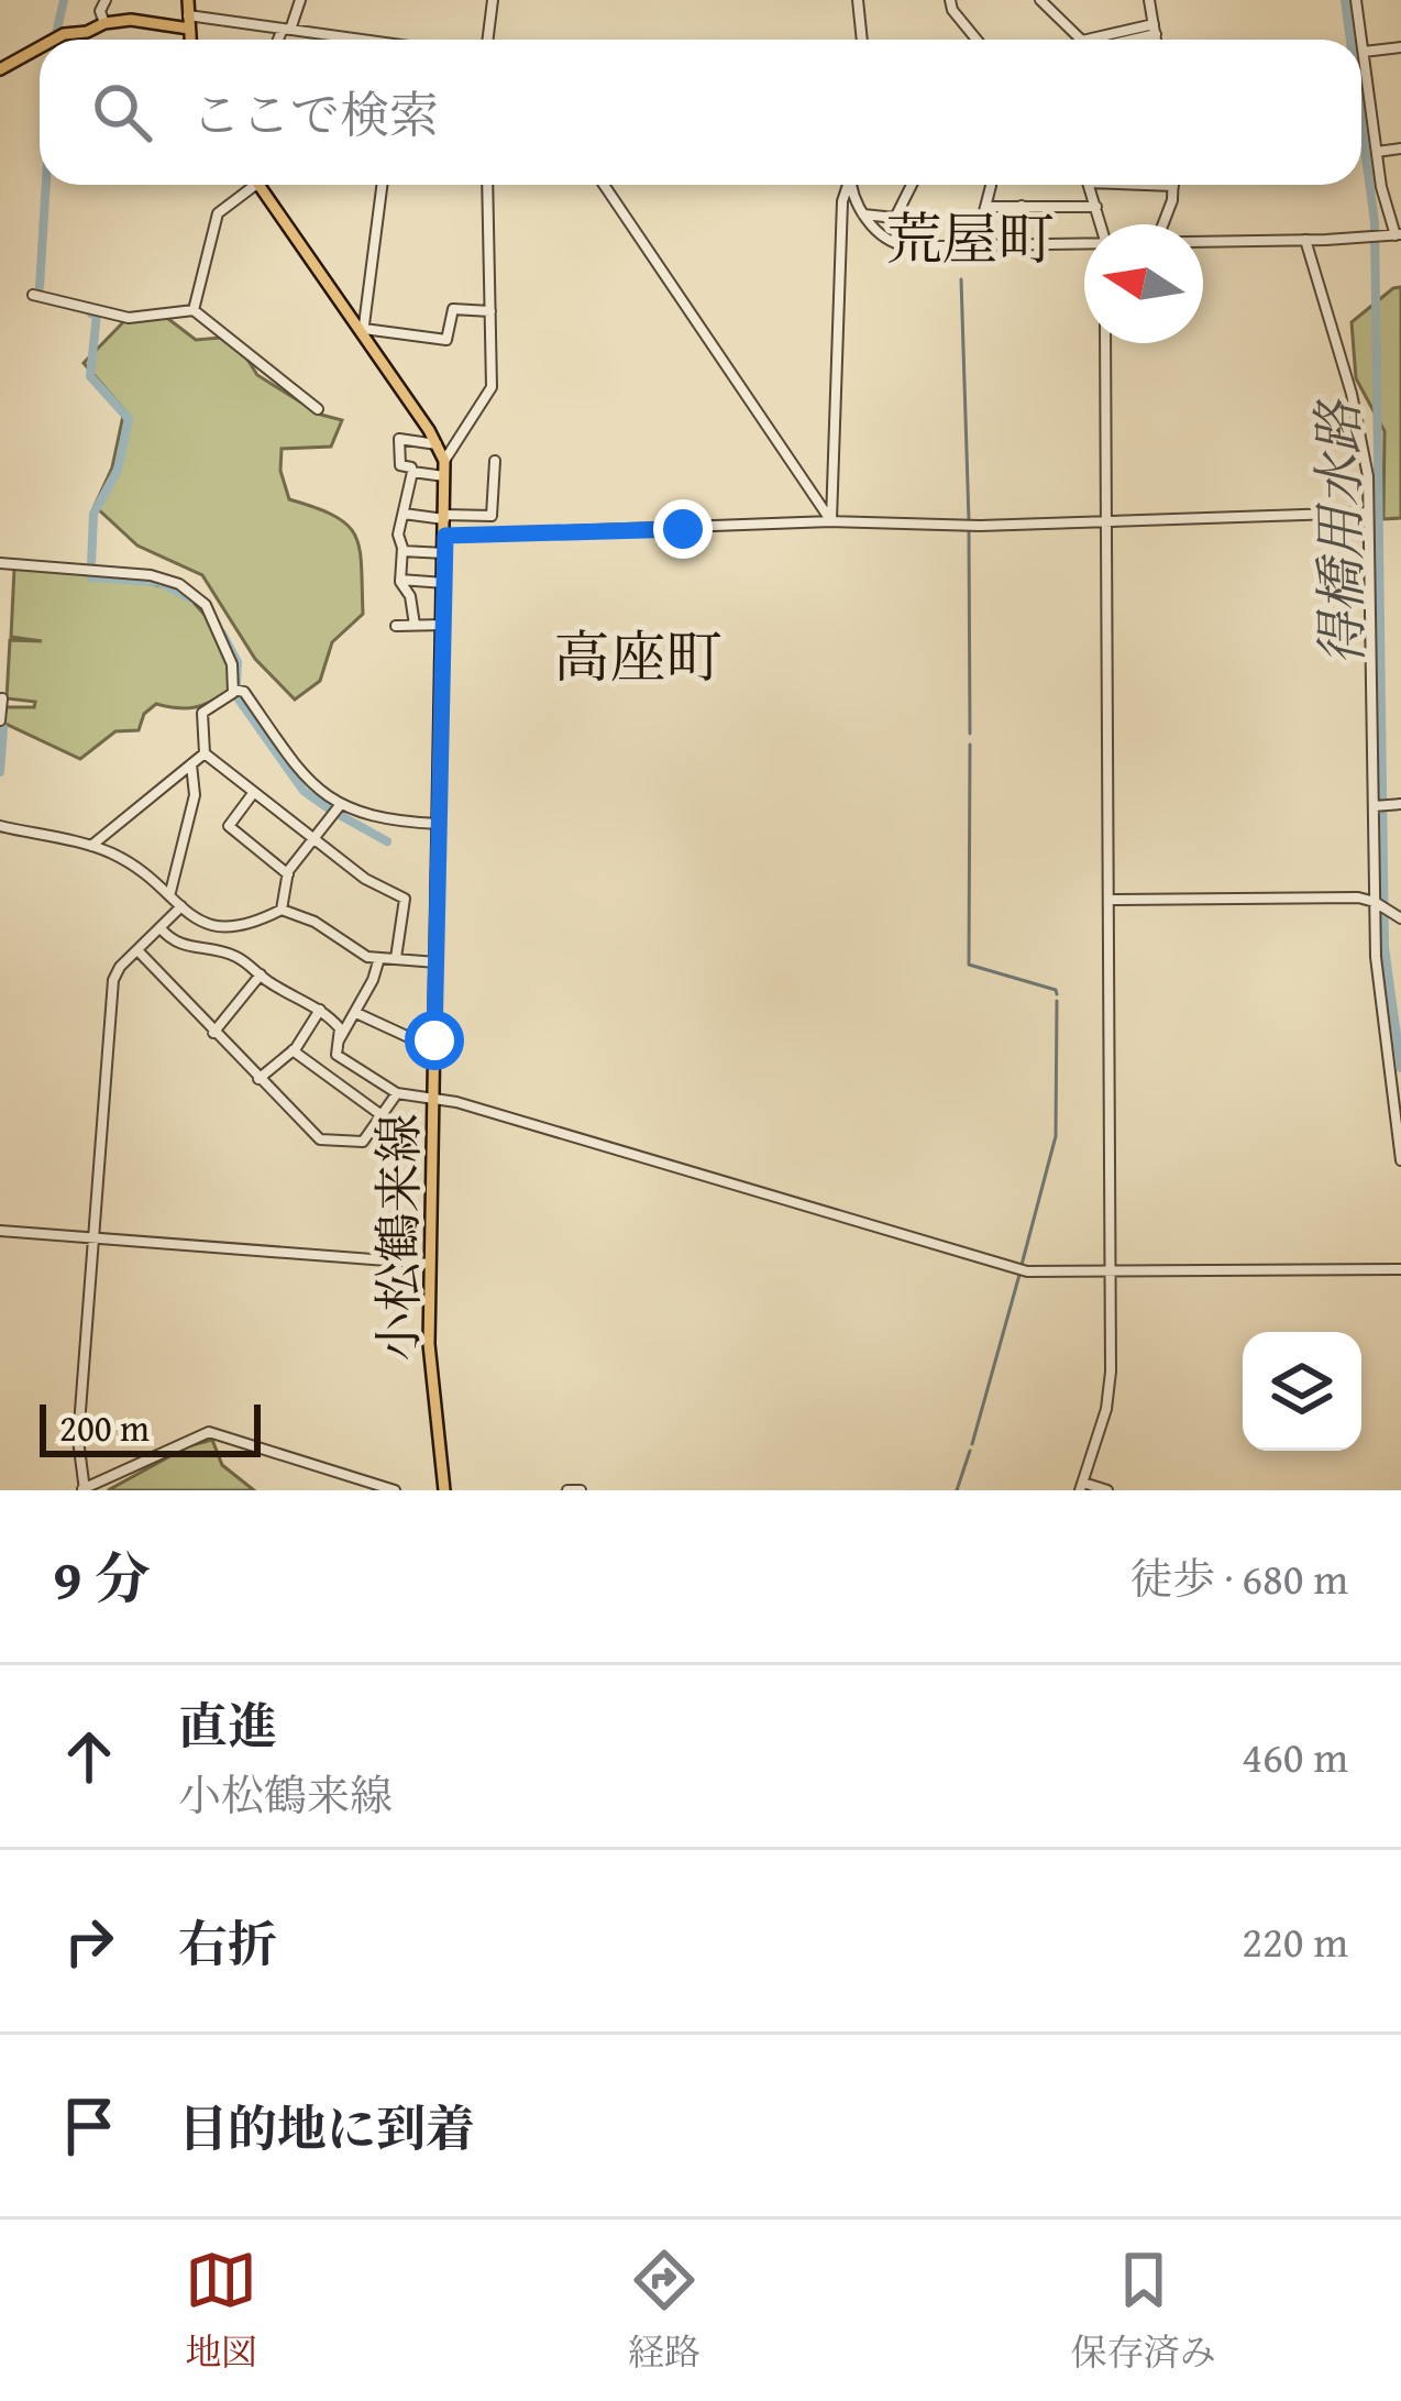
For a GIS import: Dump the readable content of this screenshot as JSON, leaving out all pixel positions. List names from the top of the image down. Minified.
{"streets":{"main road":["小松鶴来線"]},"districts":["荒屋町","高座町"],"water":["得橋用水路"],"scale_bar":"200 m","north":"left","page":{"search":"ここで検索","scale":"200 m","heading":["9 分","徒歩 · 680 m"],"list":[["直進","小松鶴来線","460 m"],["右折","220 m"],"目的地に到着"],"nav":["地図","経路","保存済み"]}}
